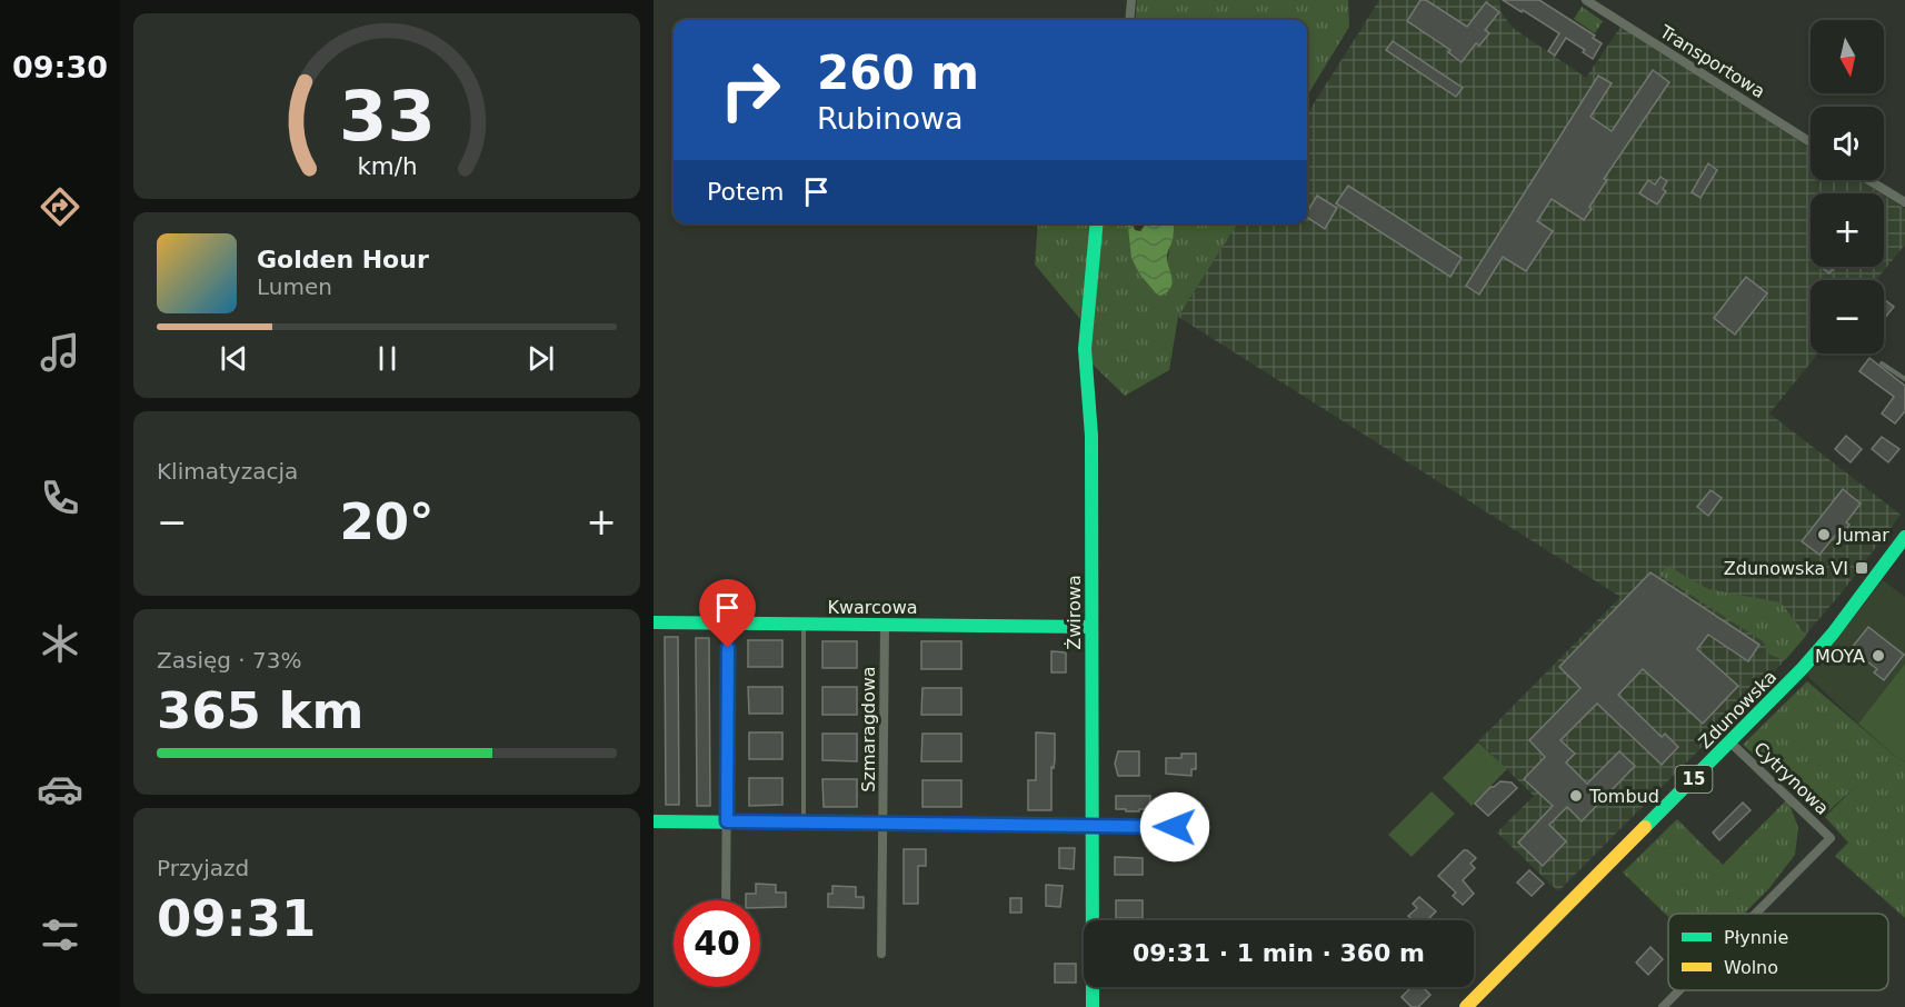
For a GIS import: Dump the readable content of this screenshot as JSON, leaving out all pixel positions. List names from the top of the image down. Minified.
{"streets":{"street":["Transportowa","Kwarcowa","Żwirowa","Zdunowska","Szmaragdowa","Cytrynowa","15"]},"crossings":[["Kwarcowa","Żwirowa"],["Kwarcowa","Szmaragdowa"],["Zdunowska","Cytrynowa"]],"places":{"other":["Jumar","MOYA","Tombud"],"transit":["Zdunowska VI"]},"legend":["Płynnie","Wolno"],"north":"bottom","page":{"tabs":"09:30","map_buttons":["+","−"],"turn":["260 m","Rubinowa"],"then":"Potem","song":["Golden Hour","Lumen"],"tile":["Klimatyzacja",["Zasięg · 73%","365 km"],["Przyjazd","09:31"]],"heat":["−","20°","+"],"limit":"40","trip":"09:31 · 1 min · 360 m","gauge":["33","km/h"]}}
